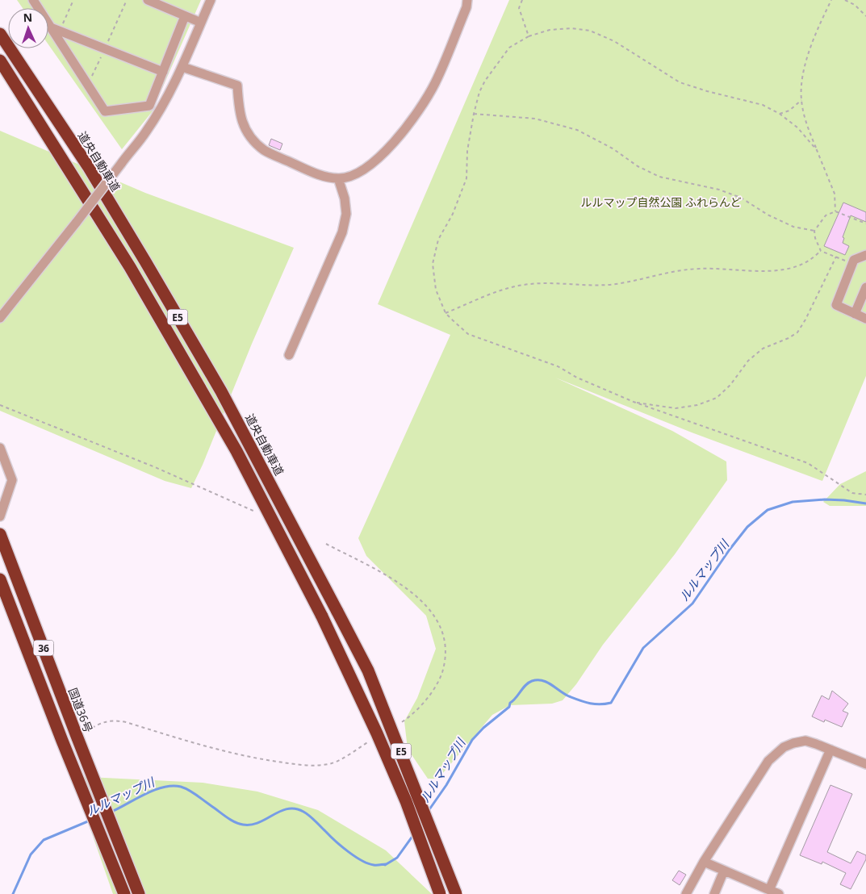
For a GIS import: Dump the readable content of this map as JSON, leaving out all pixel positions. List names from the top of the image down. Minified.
{"streets":{"highway":["道央自動車道","E5","36","国道36号"]},"water":["ルルマップ川"],"parks":["ルルマップ自然公園 ふれらんど"],"north":"top"}
